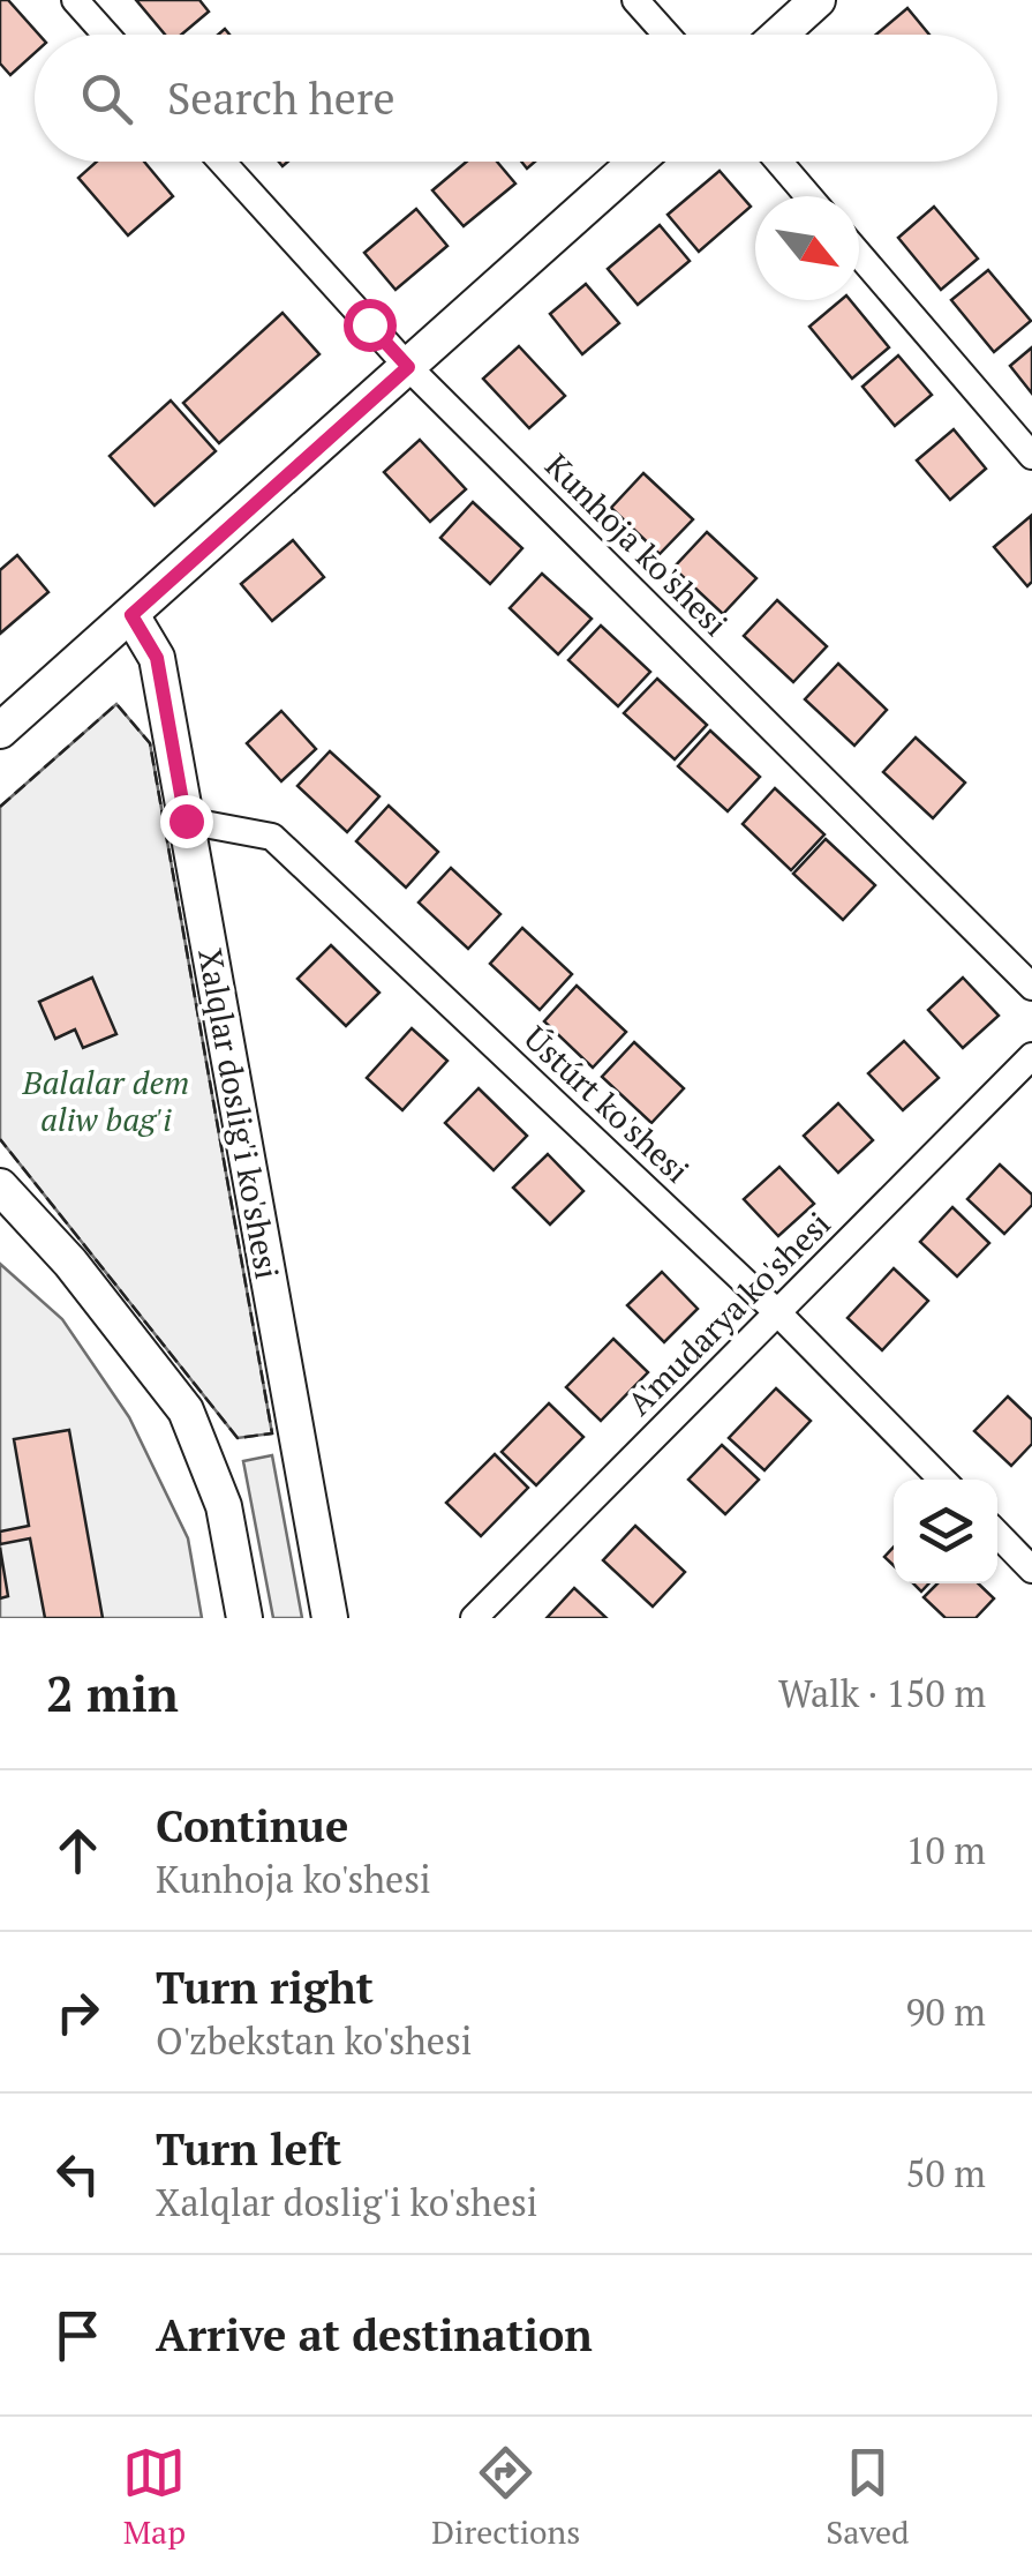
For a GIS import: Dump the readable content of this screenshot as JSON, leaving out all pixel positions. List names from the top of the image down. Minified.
{"streets":{"main road":["Xalqlar doslig'i ko'shesi"],"street":["Kunhoja ko'shesi","Ústúrt ko'shesi","A'mudarya ko'shesi"]},"crossings":[["Ústúrt ko'shesi","Xalqlar doslig'i ko'shesi"],["Ústúrt ko'shesi","A'mudarya ko'shesi"]],"parks":["Balalar dem aliw bag'i"],"north":"bottom right","page":{"search":"Search here","heading":["2 min","Walk · 150 m"],"list":[["Continue","Kunhoja ko'shesi","10 m"],["Turn right","O'zbekstan ko'shesi","90 m"],["Turn left","Xalqlar doslig'i ko'shesi","50 m"],"Arrive at destination"],"nav":["Map","Directions","Saved"]}}
